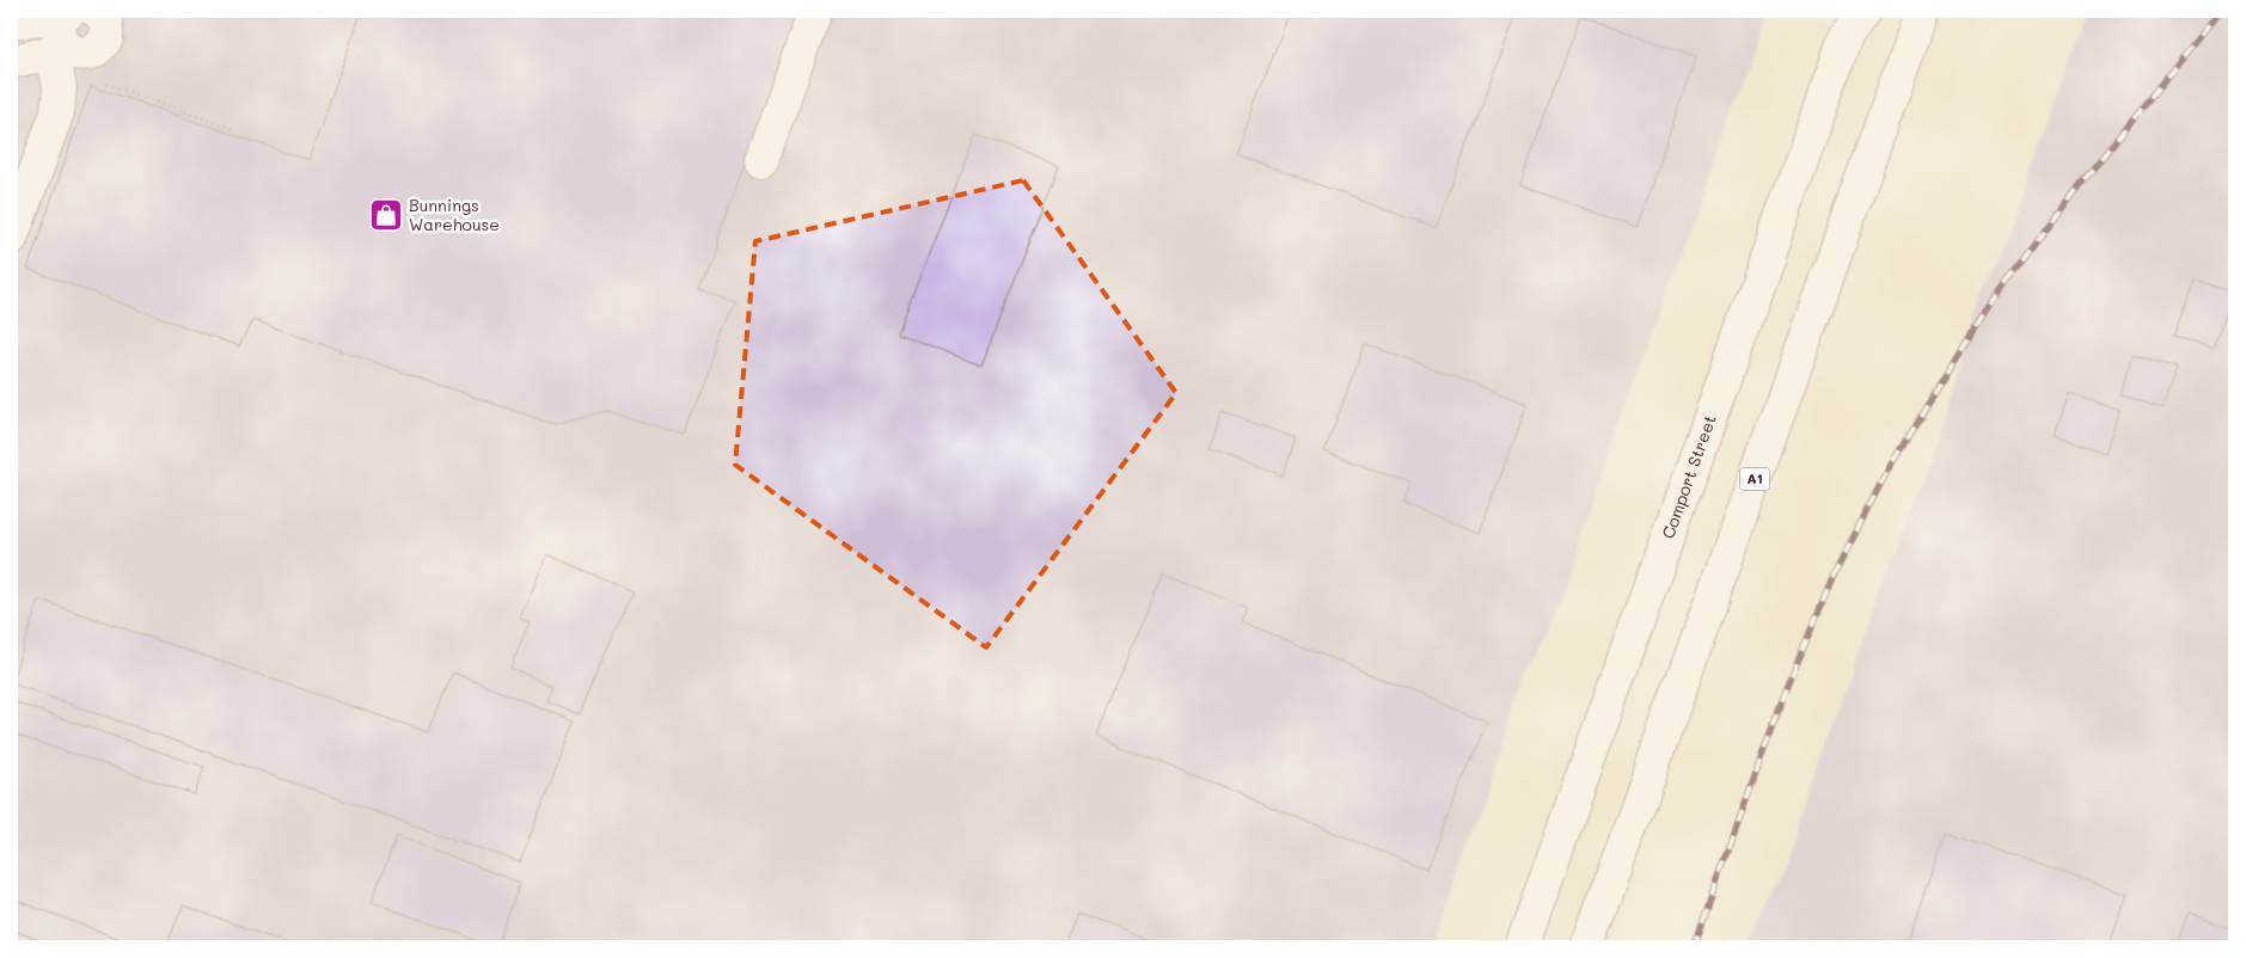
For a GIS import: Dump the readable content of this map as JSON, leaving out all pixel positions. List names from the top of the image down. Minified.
{"streets":{"main road":["Comport Street","A1"]},"places":{"shop":["Bunnings Warehouse"]}}
